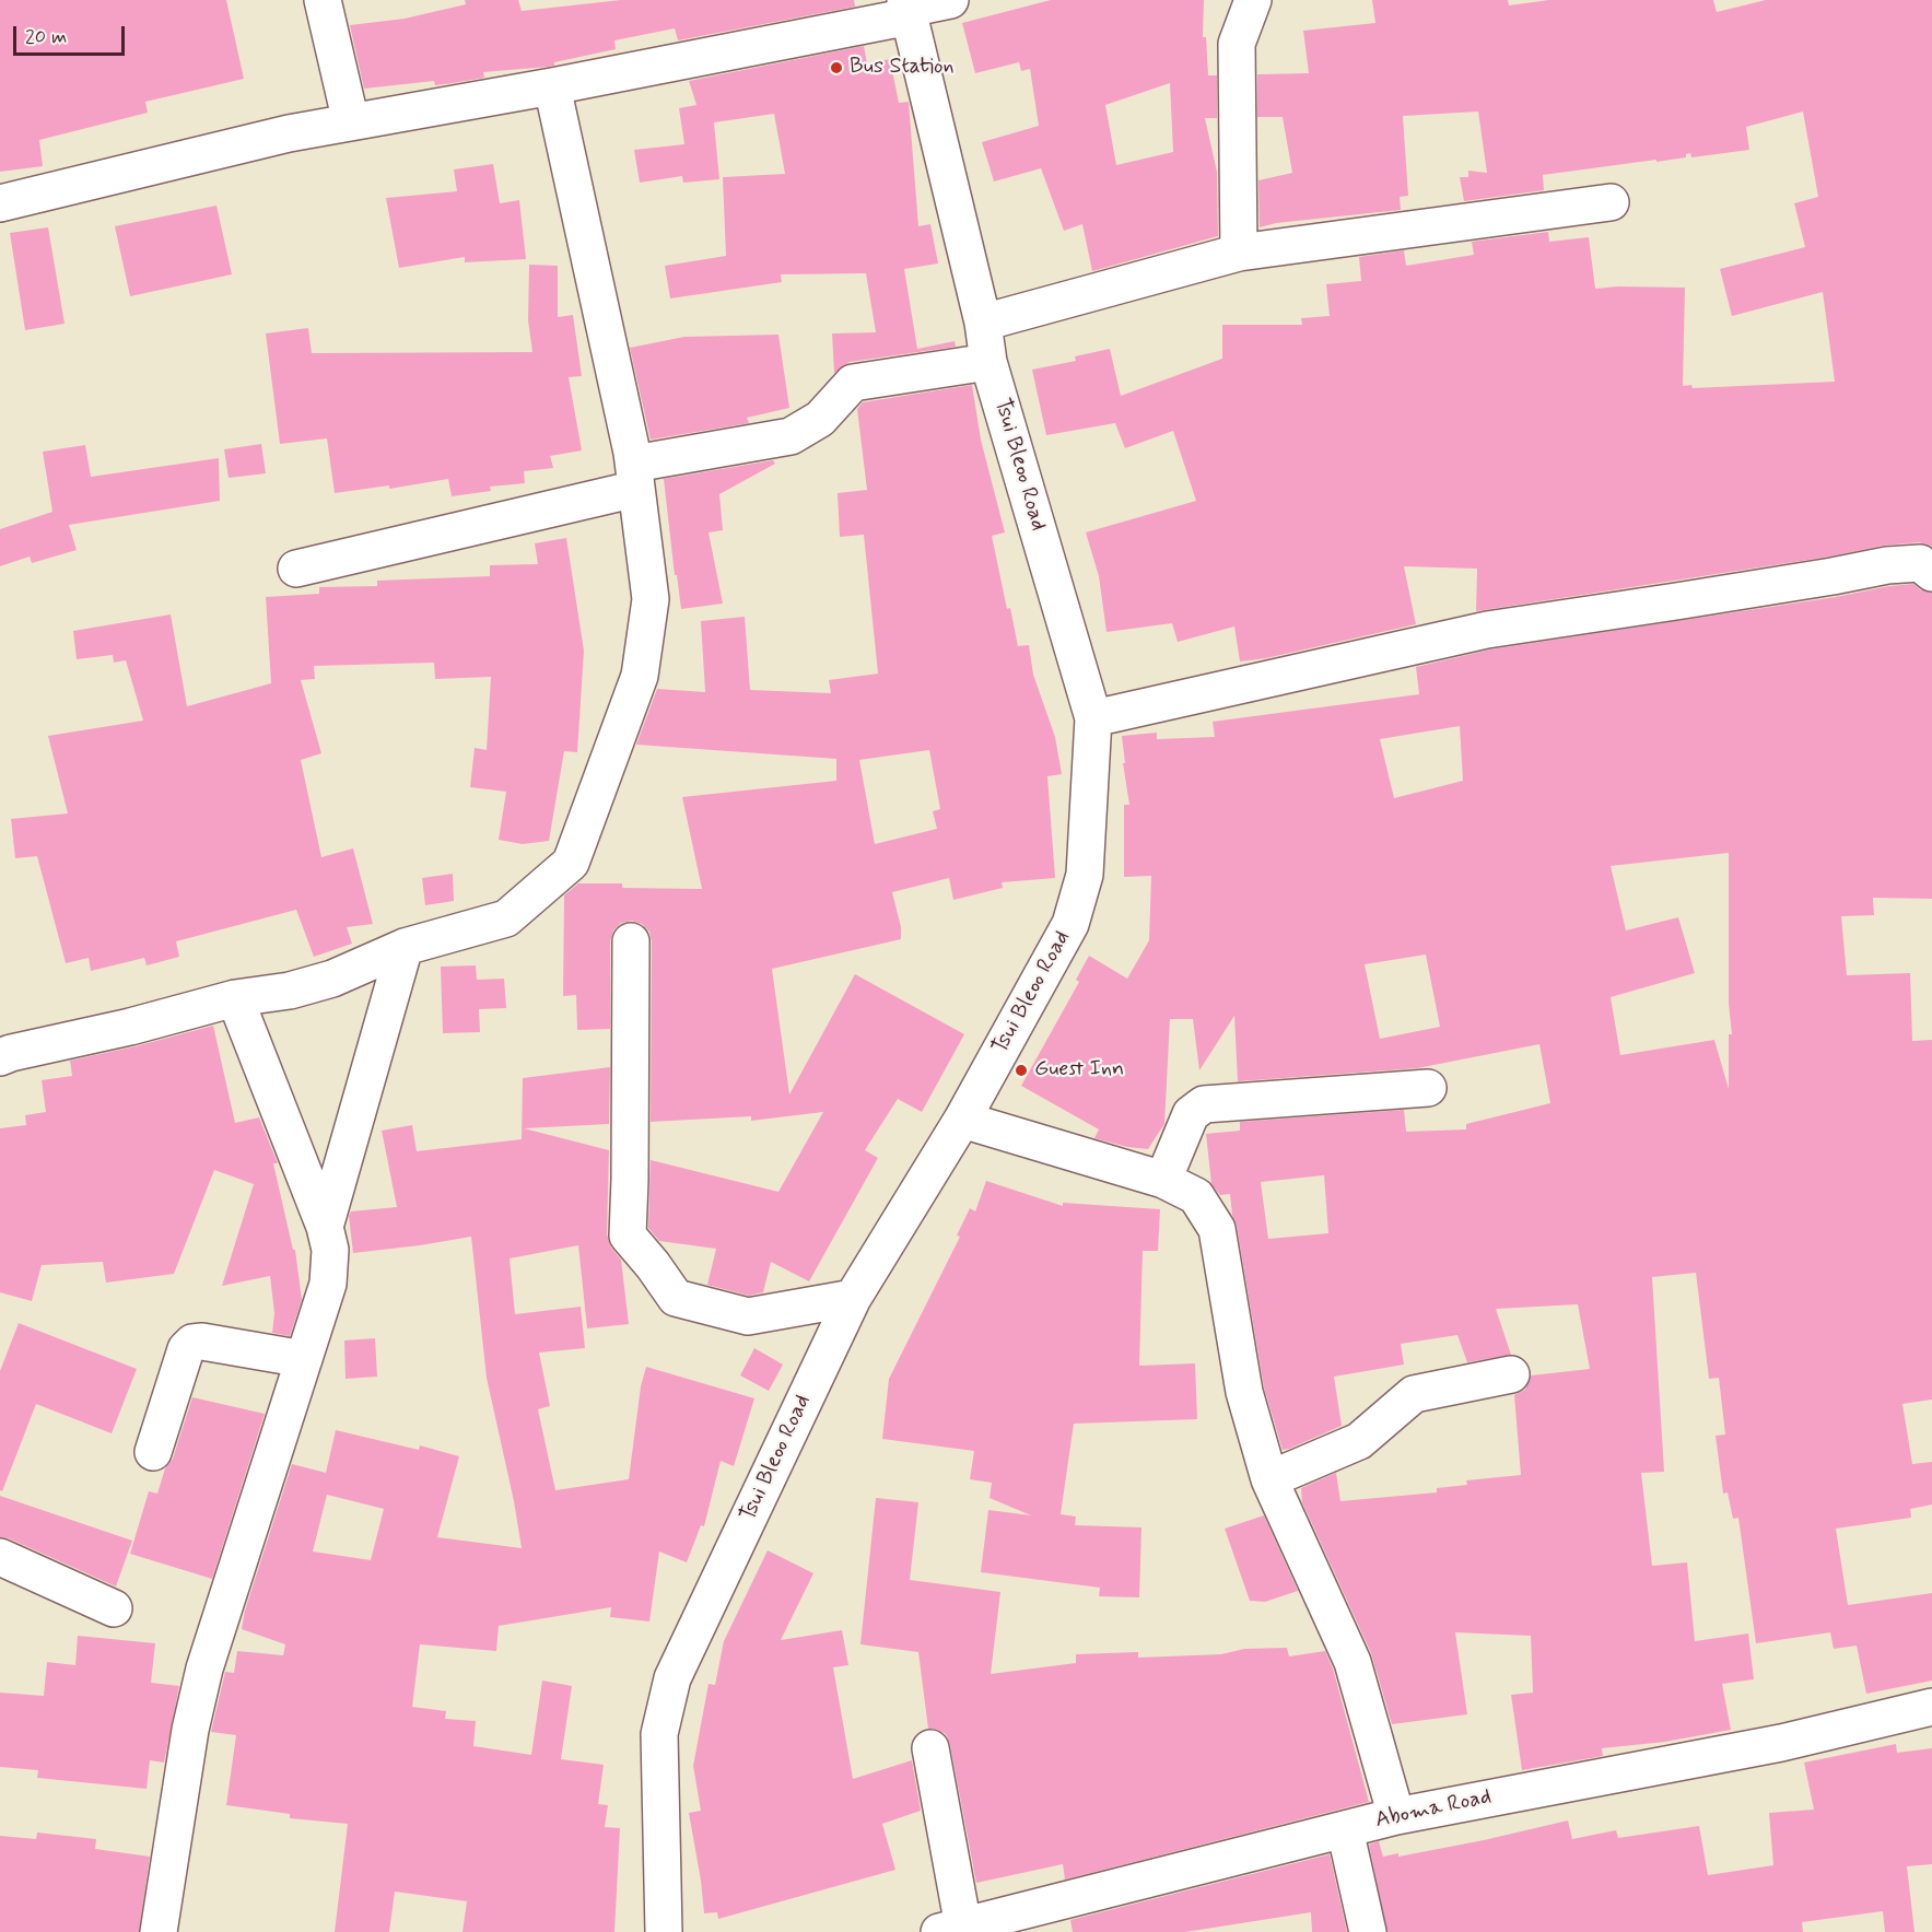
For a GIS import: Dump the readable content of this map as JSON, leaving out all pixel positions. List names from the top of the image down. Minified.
{"streets":{"street":["Tsui Bleoo Road","Aboma Road"]},"places":["Bus Station","Guest Inn"],"scale_bar":"20 m"}
